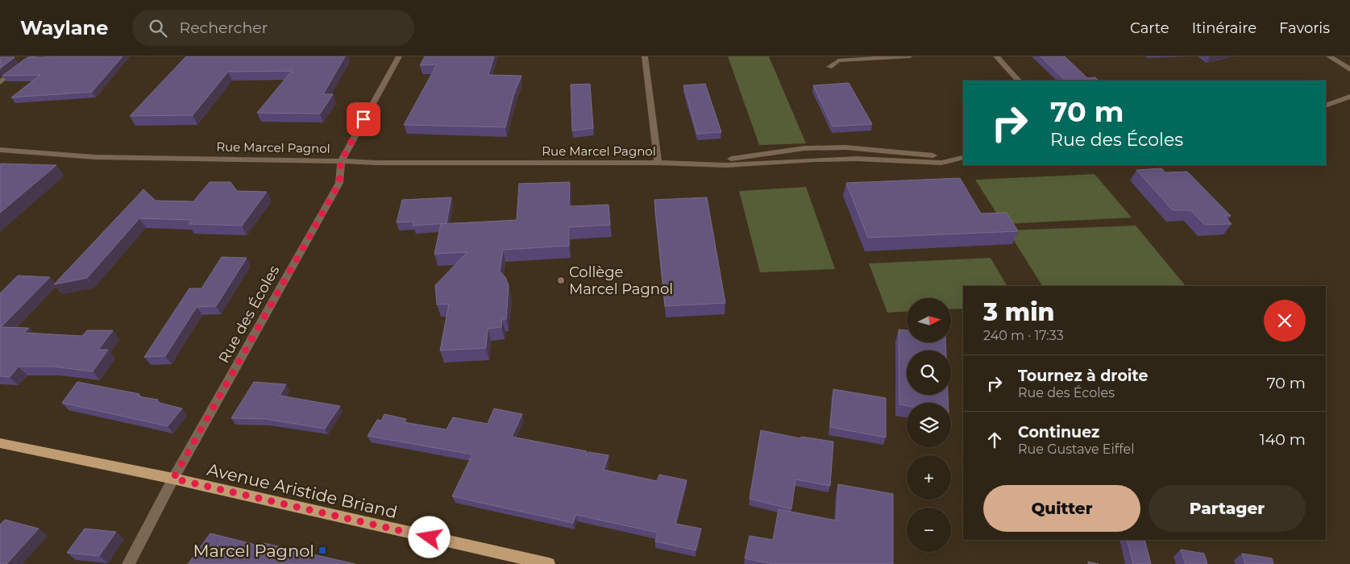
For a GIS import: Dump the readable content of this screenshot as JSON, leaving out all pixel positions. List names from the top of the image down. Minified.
{"streets":{"main road":["Avenue Aristide Briand"],"street":["Rue Marcel Pagnol","Rue des Écoles"]},"crossings":[["Rue Marcel Pagnol","Rue des Écoles"],["Rue des Écoles","Avenue Aristide Briand"]],"places":{"other":["Collège Marcel Pagnol"],"transit":["Marcel Pagnol"]},"north":"right","page":{"header":"Waylane","search":"Rechercher","nav":["Carte","Itinéraire","Favoris"],"turn":["70 m","Rue des Écoles"],"heading":["3 min","240 m · 17:33"],"map_buttons":["+","−"],"list":[{"name":"Tournez à droite","note":"Rue des Écoles","value":"70 m"},{"name":"Continuez","note":"Rue Gustave Eiffel","value":"140 m"}],"buttons":["Quitter","Partager"]}}
